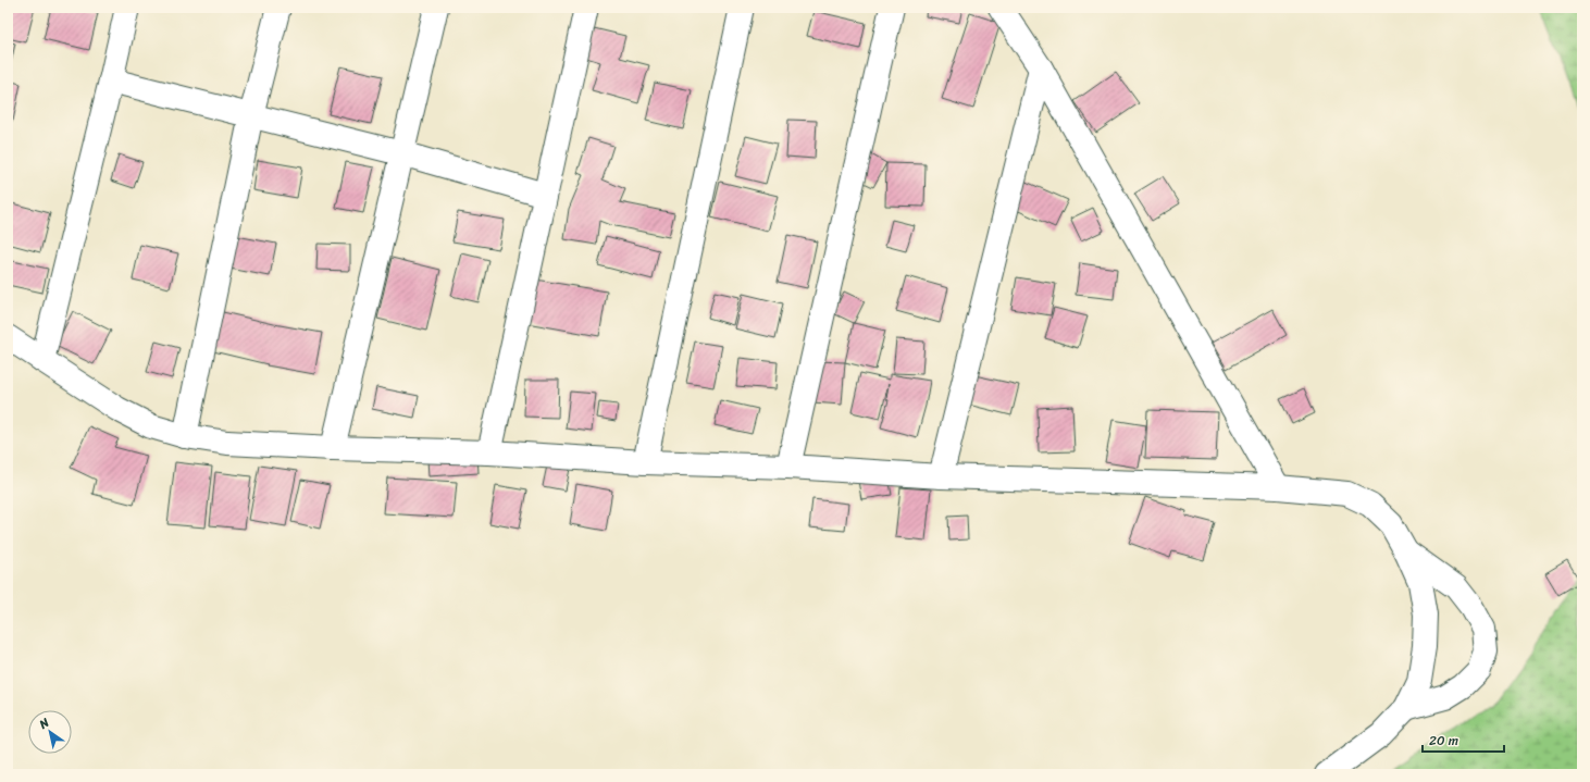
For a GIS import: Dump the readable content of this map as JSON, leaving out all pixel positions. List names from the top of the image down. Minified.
{"scale_bar":"20 m","north":"top left"}
